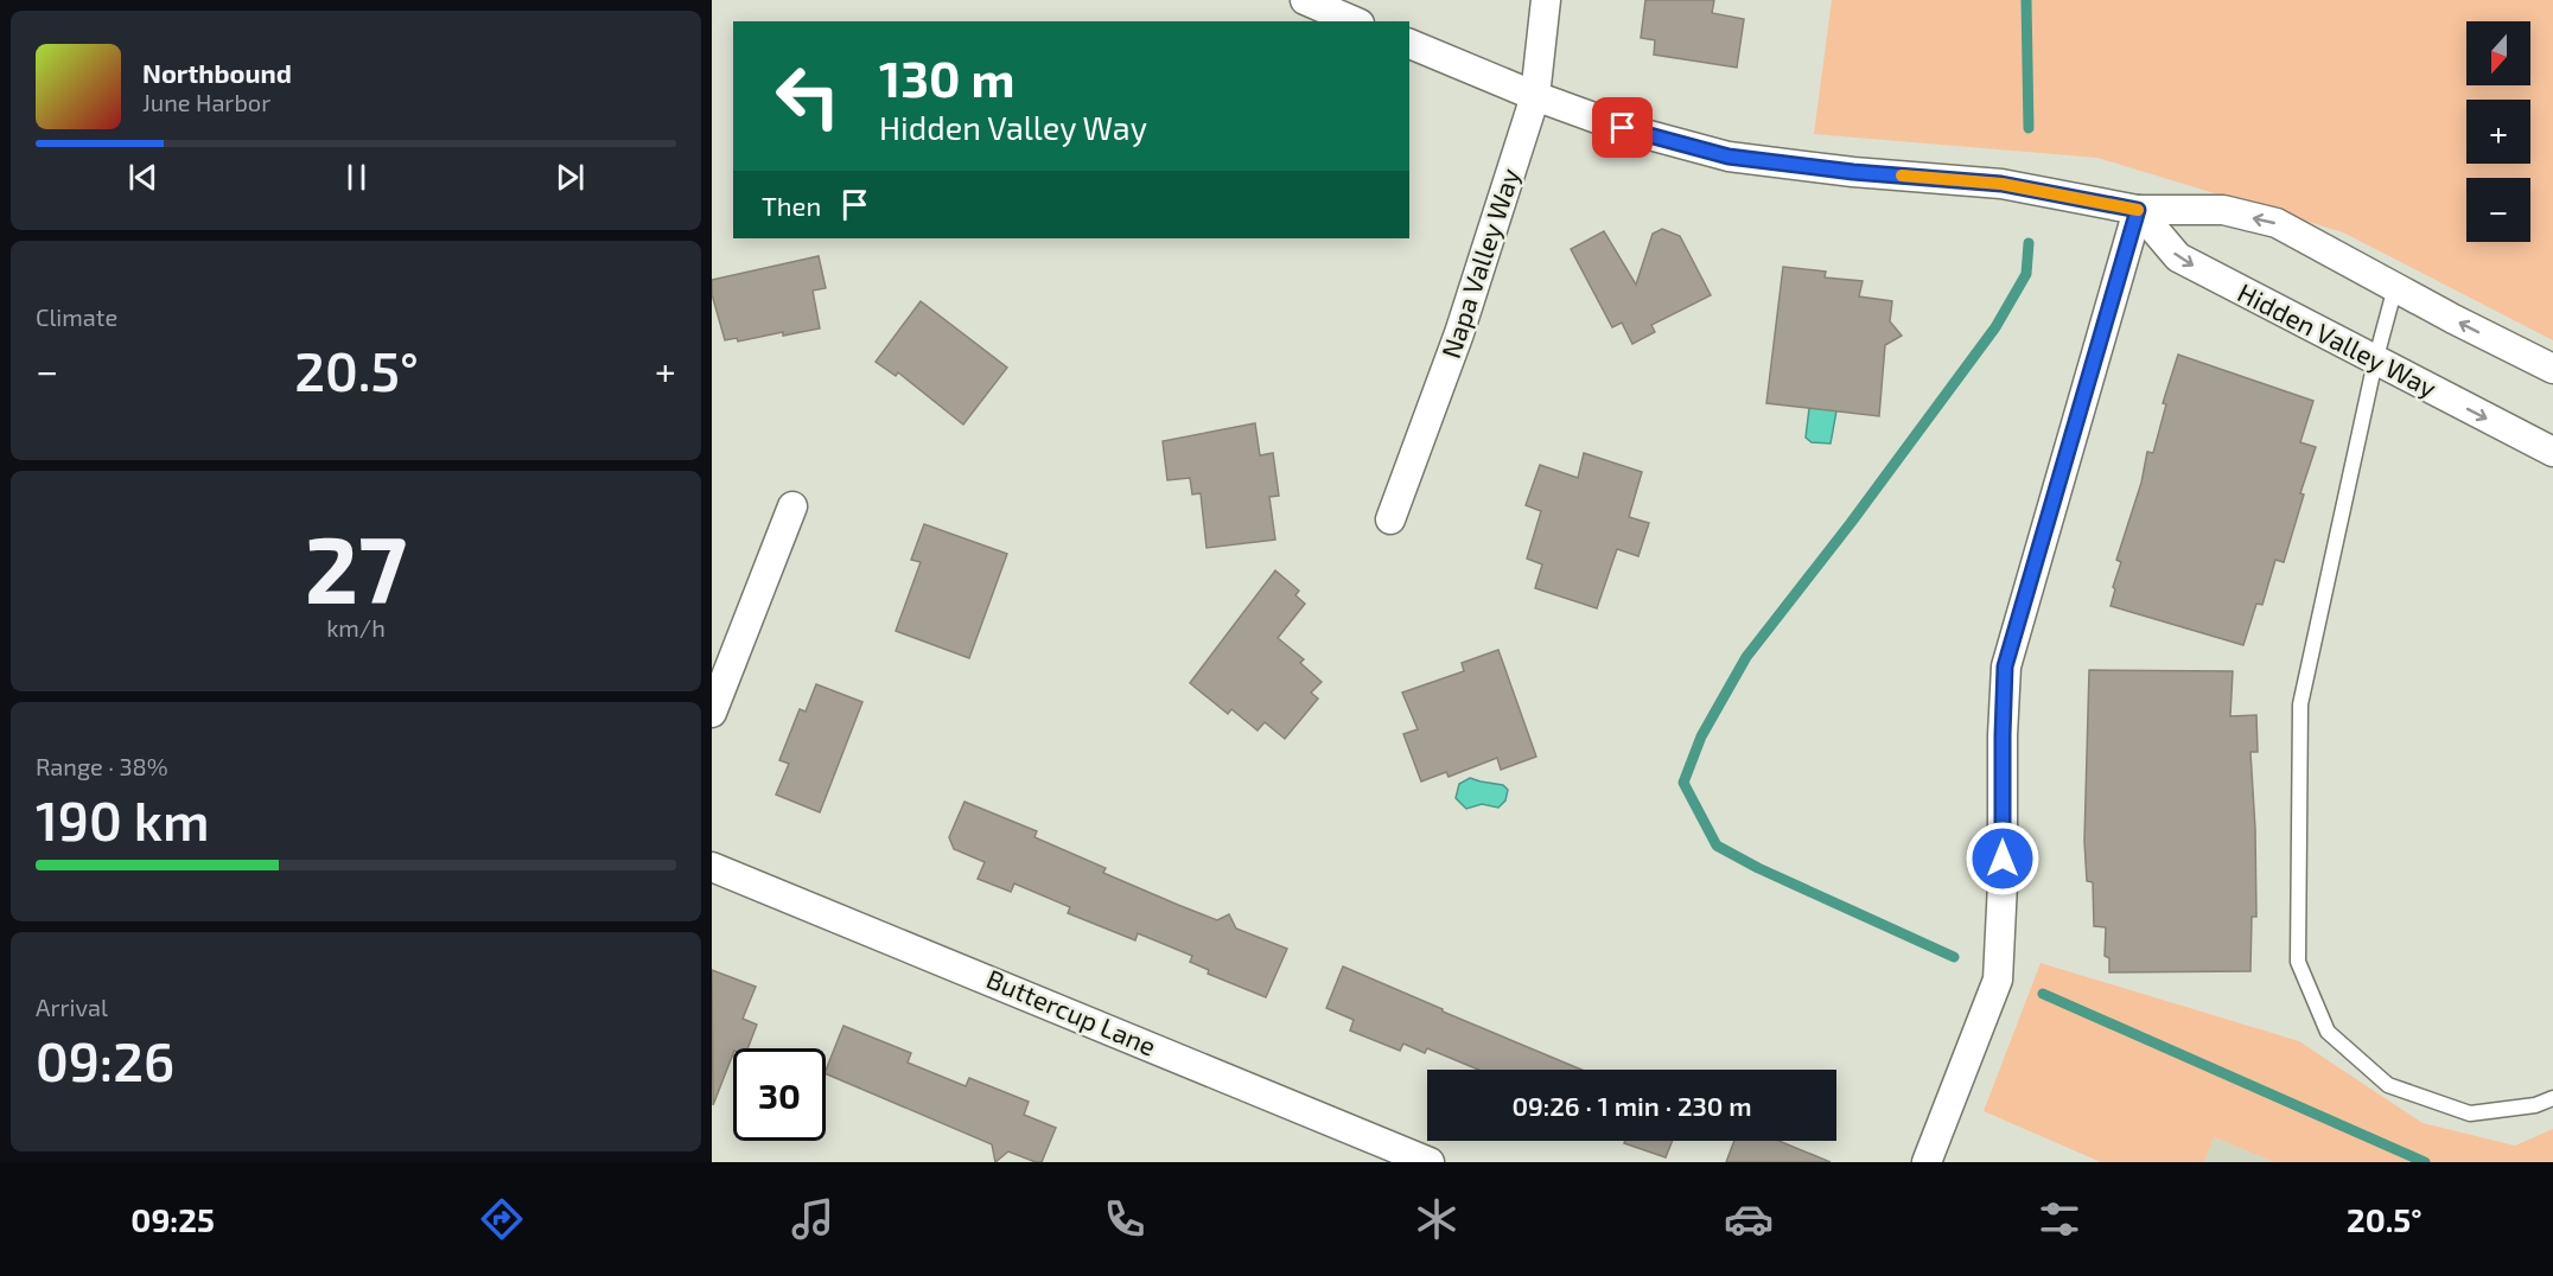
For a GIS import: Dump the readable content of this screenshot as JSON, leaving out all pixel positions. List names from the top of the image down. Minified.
{"streets":{"street":["Napa Valley Way","Hidden Valley Way","Buttercup Lane"]},"north":"bottom","page":{"map_buttons":["+","−"],"turn":["130 m","Hidden Valley Way"],"song":["Northbound","June Harbor"],"then":"Then","tile":["Climate",["27","km/h"],["Range · 38%","190 km"],["Arrival","09:26"]],"heat":["−","20.5°","+"],"limit":"30","trip":"09:26 · 1 min · 230 m","tabs":["09:25","20.5°"]}}
